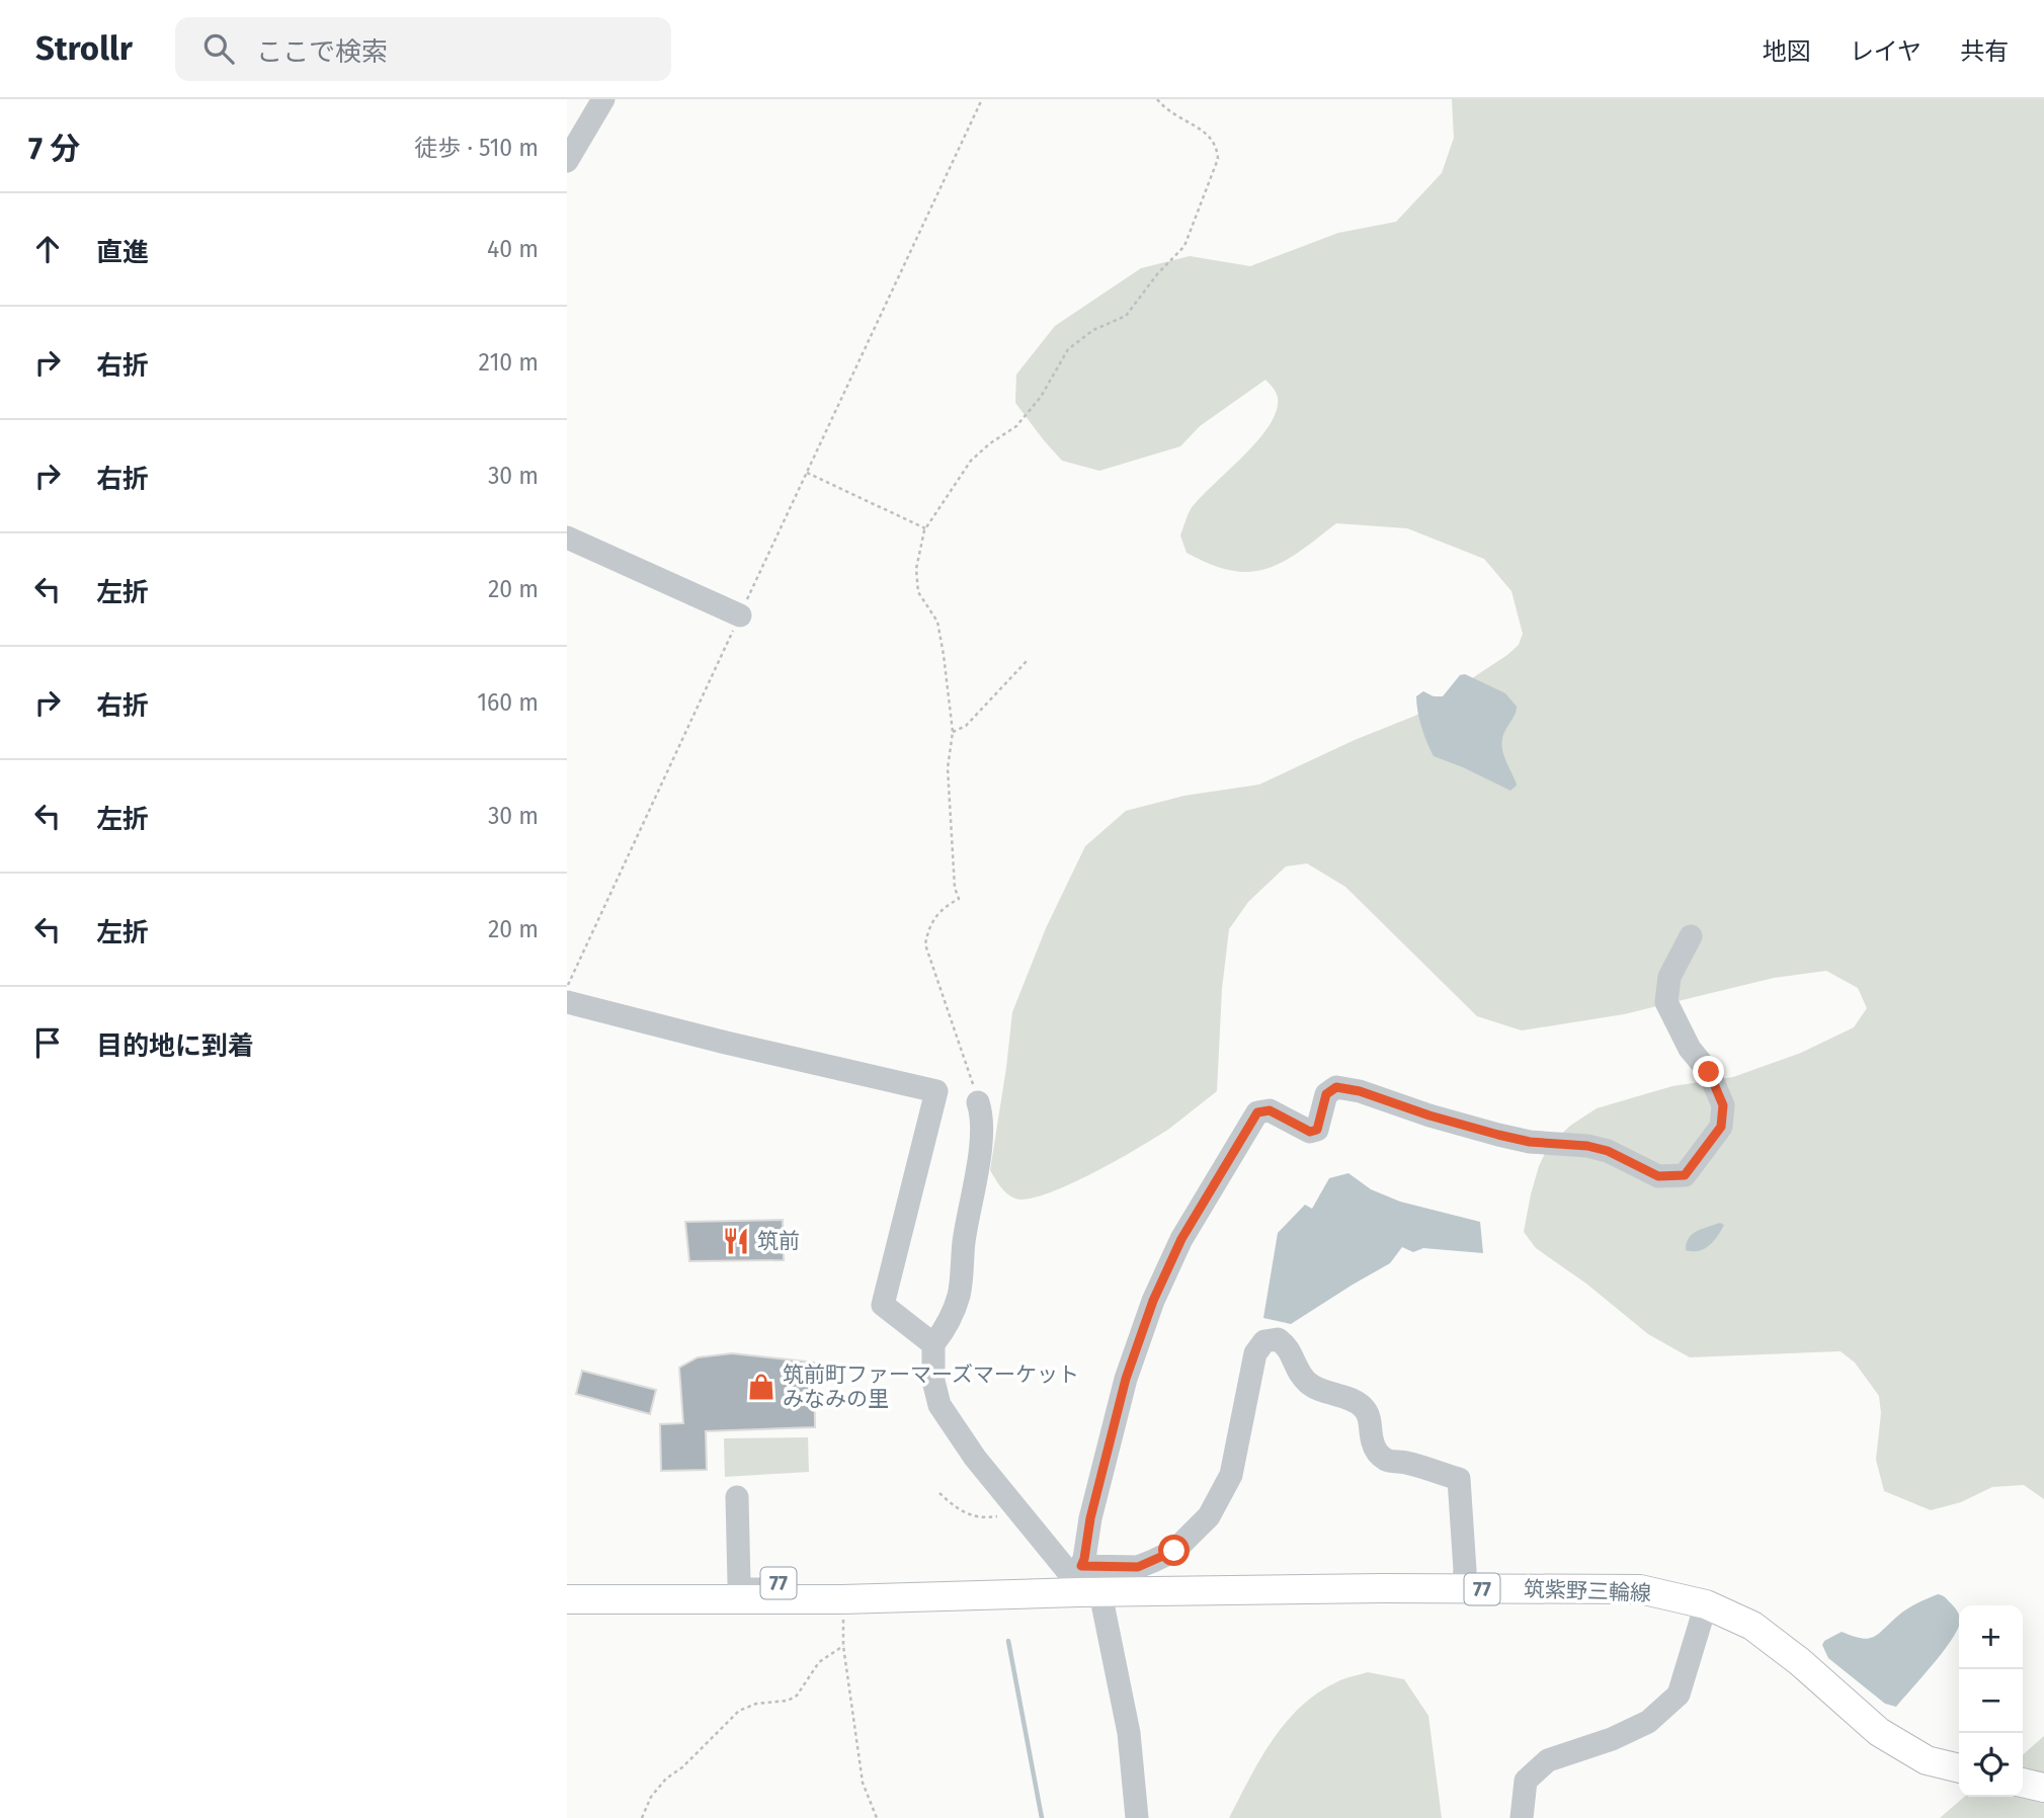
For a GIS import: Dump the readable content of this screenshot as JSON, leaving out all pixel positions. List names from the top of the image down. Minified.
{"streets":{"main road":["77","筑紫野三輪線"]},"places":{"restaurant":["筑前"],"shop":["筑前町ファーマーズマーケット みなみの里"]},"page":{"header":"Strollr","search":"ここで検索","nav":["地図","レイヤ","共有"],"heading":["7 分","徒歩 · 510 m"],"list":[["直進","40 m"],["右折","210 m"],["右折","30 m"],["左折","20 m"],["右折","160 m"],["左折","30 m"],["左折","20 m"],"目的地に到着"],"map_buttons":["+","−"]}}
